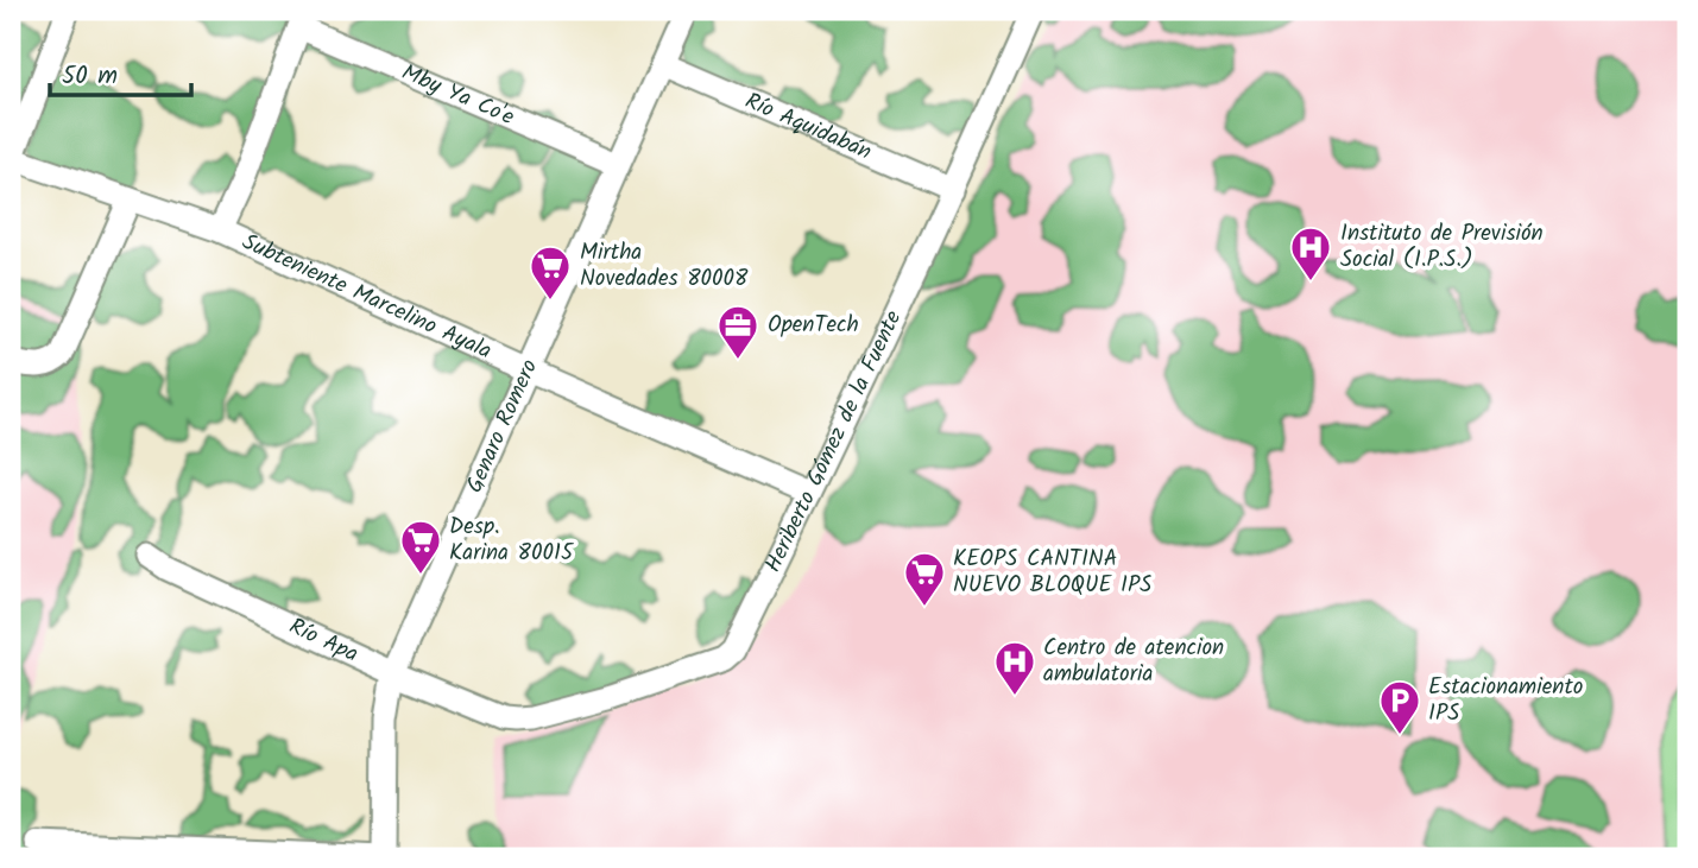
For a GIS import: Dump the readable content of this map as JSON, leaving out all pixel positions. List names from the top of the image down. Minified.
{"streets":{"street":["Mby Ya Co'e","Río Aquidabán","Subteniente Marcelino Ayala","Genaro Romero","Heriberto Gómez de la Fuente","Río Apa"]},"crossings":[["Mby Ya Co'e","Genaro Romero"],["Río Aquidabán","Genaro Romero"],["Río Aquidabán","Heriberto Gómez de la Fuente"],["Subteniente Marcelino Ayala","Genaro Romero"],["Subteniente Marcelino Ayala","Heriberto Gómez de la Fuente"],["Genaro Romero","Río Apa"],["Heriberto Gómez de la Fuente","Río Apa"]],"places":{"hospital":["Instituto de Previsión Social (I.P.S.)","Centro de atencion ambulatoria"],"supermarket":["Mirtha Novedades 80008","Desp. Karina 80015","KEOPS CANTINA NUEVO BLOQUE IPS"],"office":["OpenTech"],"parking":["Estacionamiento IPS"]},"scale_bar":"50 m"}
